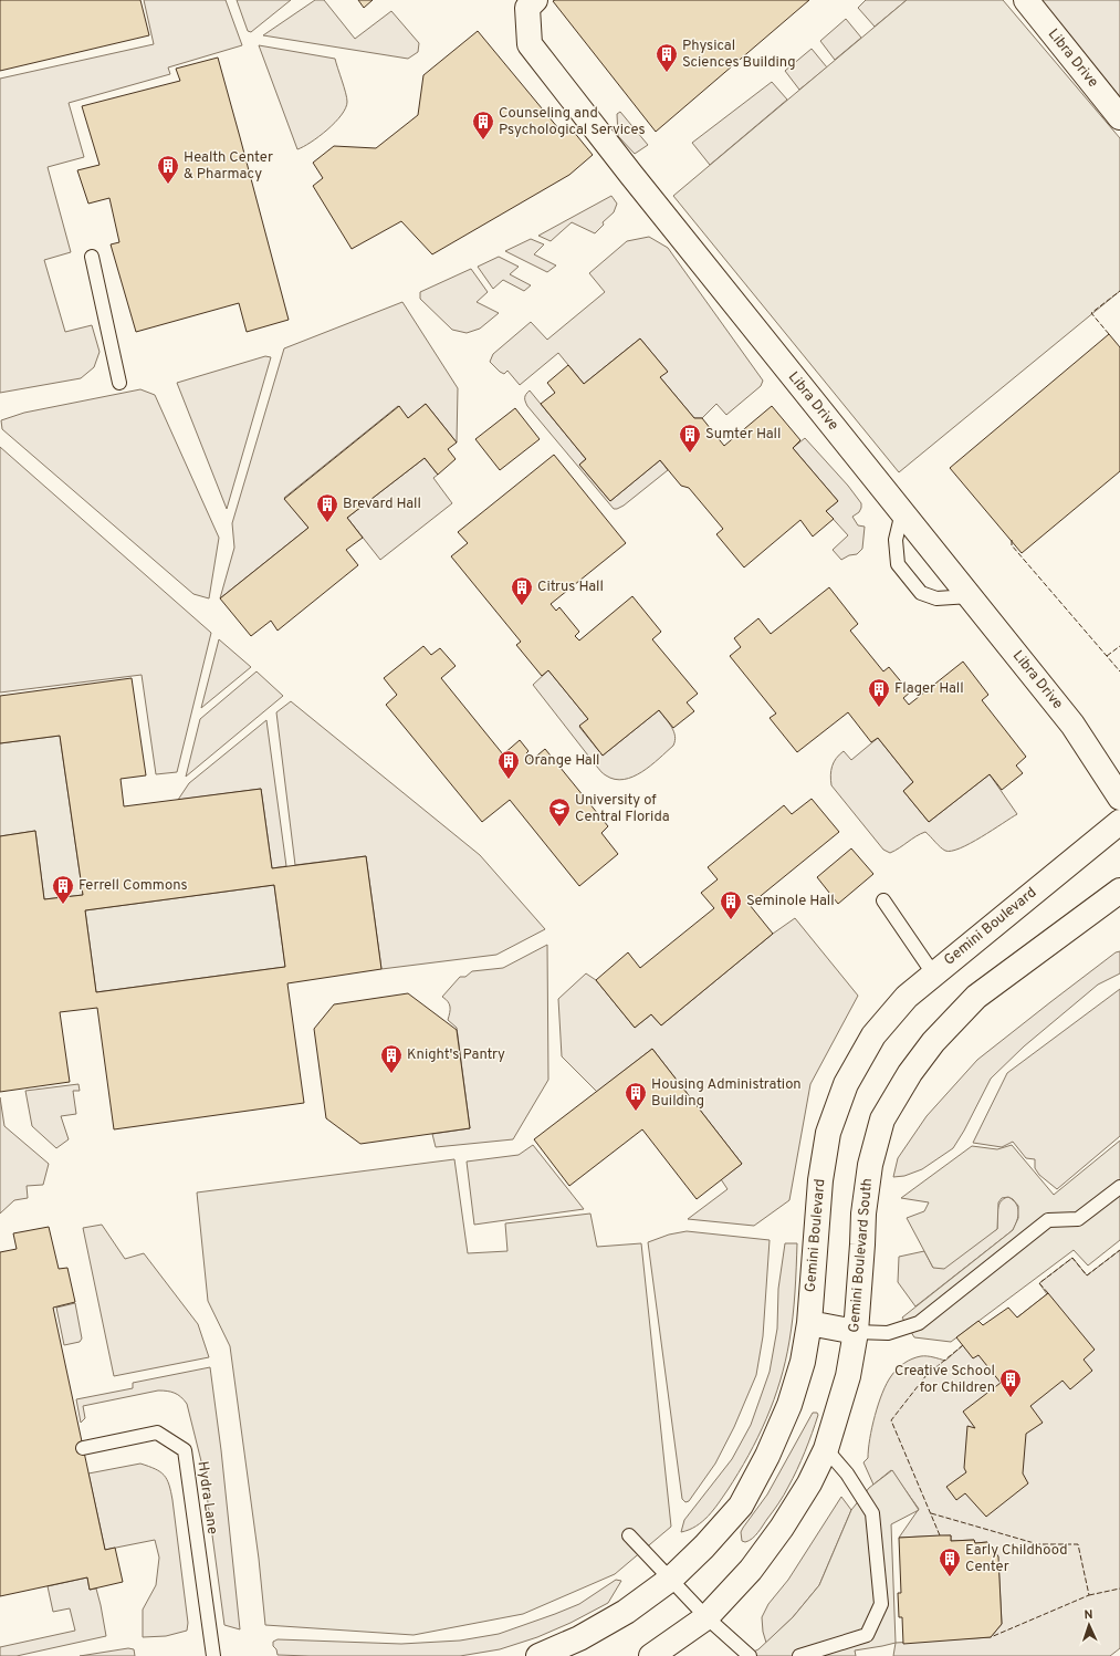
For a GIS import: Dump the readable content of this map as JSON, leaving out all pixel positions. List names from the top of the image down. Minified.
{"streets":{"street":["Libra Drive","Gemini Boulevard","Gemini Boulevard South"],"lane":["Hydra Lane"]},"places":{"building":["Physical Sciences Building","Counseling and Psychological Services","Health Center & Pharmacy","Sumter Hall","Brevard Hall","Citrus Hall","Flager Hall","Orange Hall","Ferrell Commons","Seminole Hall","Knight's Pantry","Housing Administration Building","Creative School for Children","Early Childhood Center"],"school or university":["University of Central Florida"]},"north":"top"}
